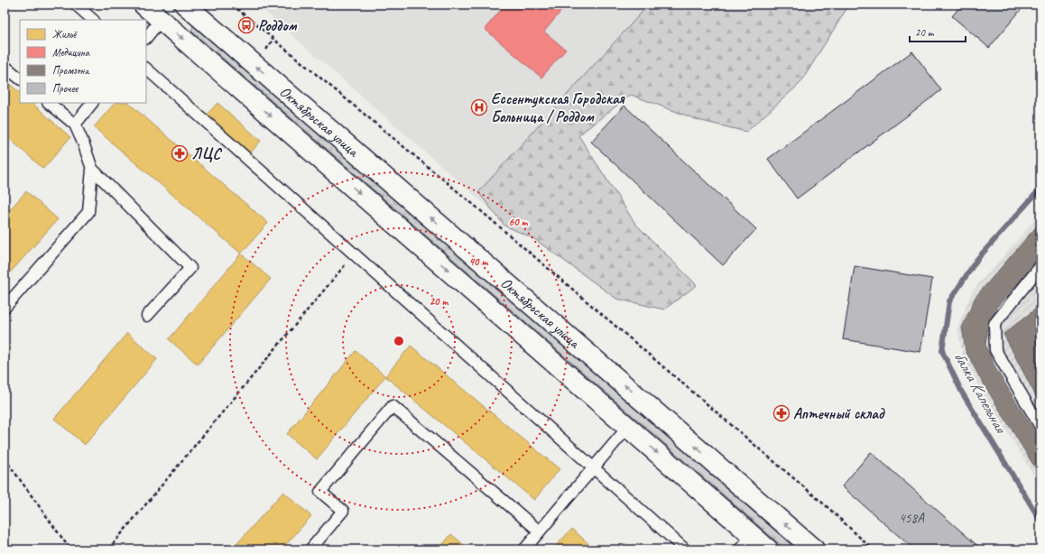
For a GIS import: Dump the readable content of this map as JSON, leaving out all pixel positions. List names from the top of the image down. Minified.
{"streets":{"main road":["Октябрьская улица"]},"water":["балка Капельная"],"places":{"bus stop":["Роддом"],"hospital":["Ессентукская Городская Больница / Роддом"],"pharmacy":["ЛЦС","Аптечный склад"]},"house_numbers":["458А"],"legend":["Жильё","Медицина","Промзона","Прочее"],"scale_bar":"20 m","rings":["60 m","40 m","20 m"]}
